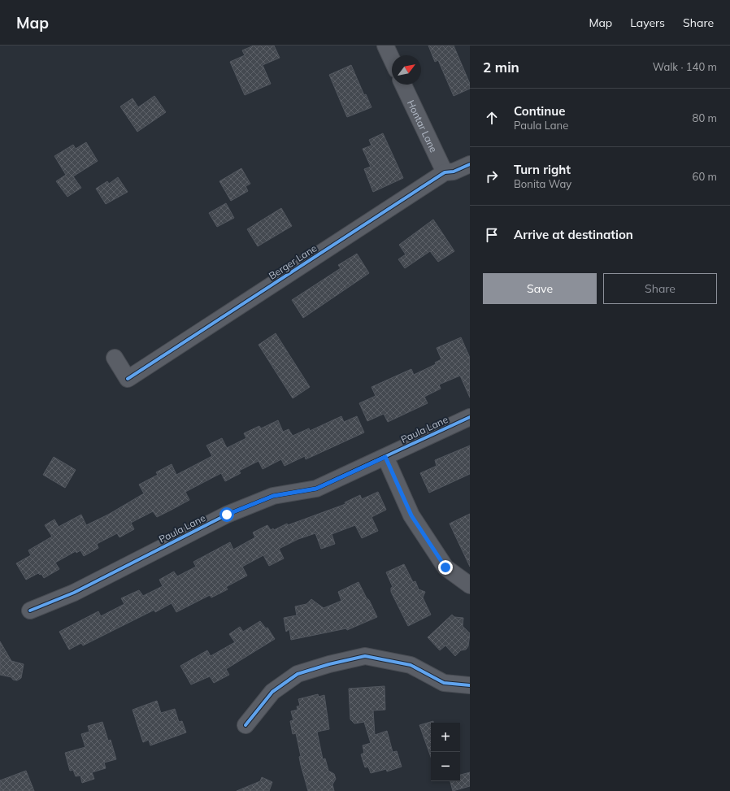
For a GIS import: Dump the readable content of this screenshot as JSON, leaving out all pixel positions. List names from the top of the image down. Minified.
{"streets":{"street":["Hontar Lane","Berger Lane","Paula Lane"]},"crossings":[["Hontar Lane","Berger Lane"]],"north":"top right","page":{"header":"Map","nav":["Map","Layers","Share"],"heading":["2 min","Walk · 140 m"],"list":[["Continue","Paula Lane","80 m"],["Turn right","Bonita Way","60 m"],"Arrive at destination"],"buttons":["Save","Share"],"map_buttons":["+","−"]}}
